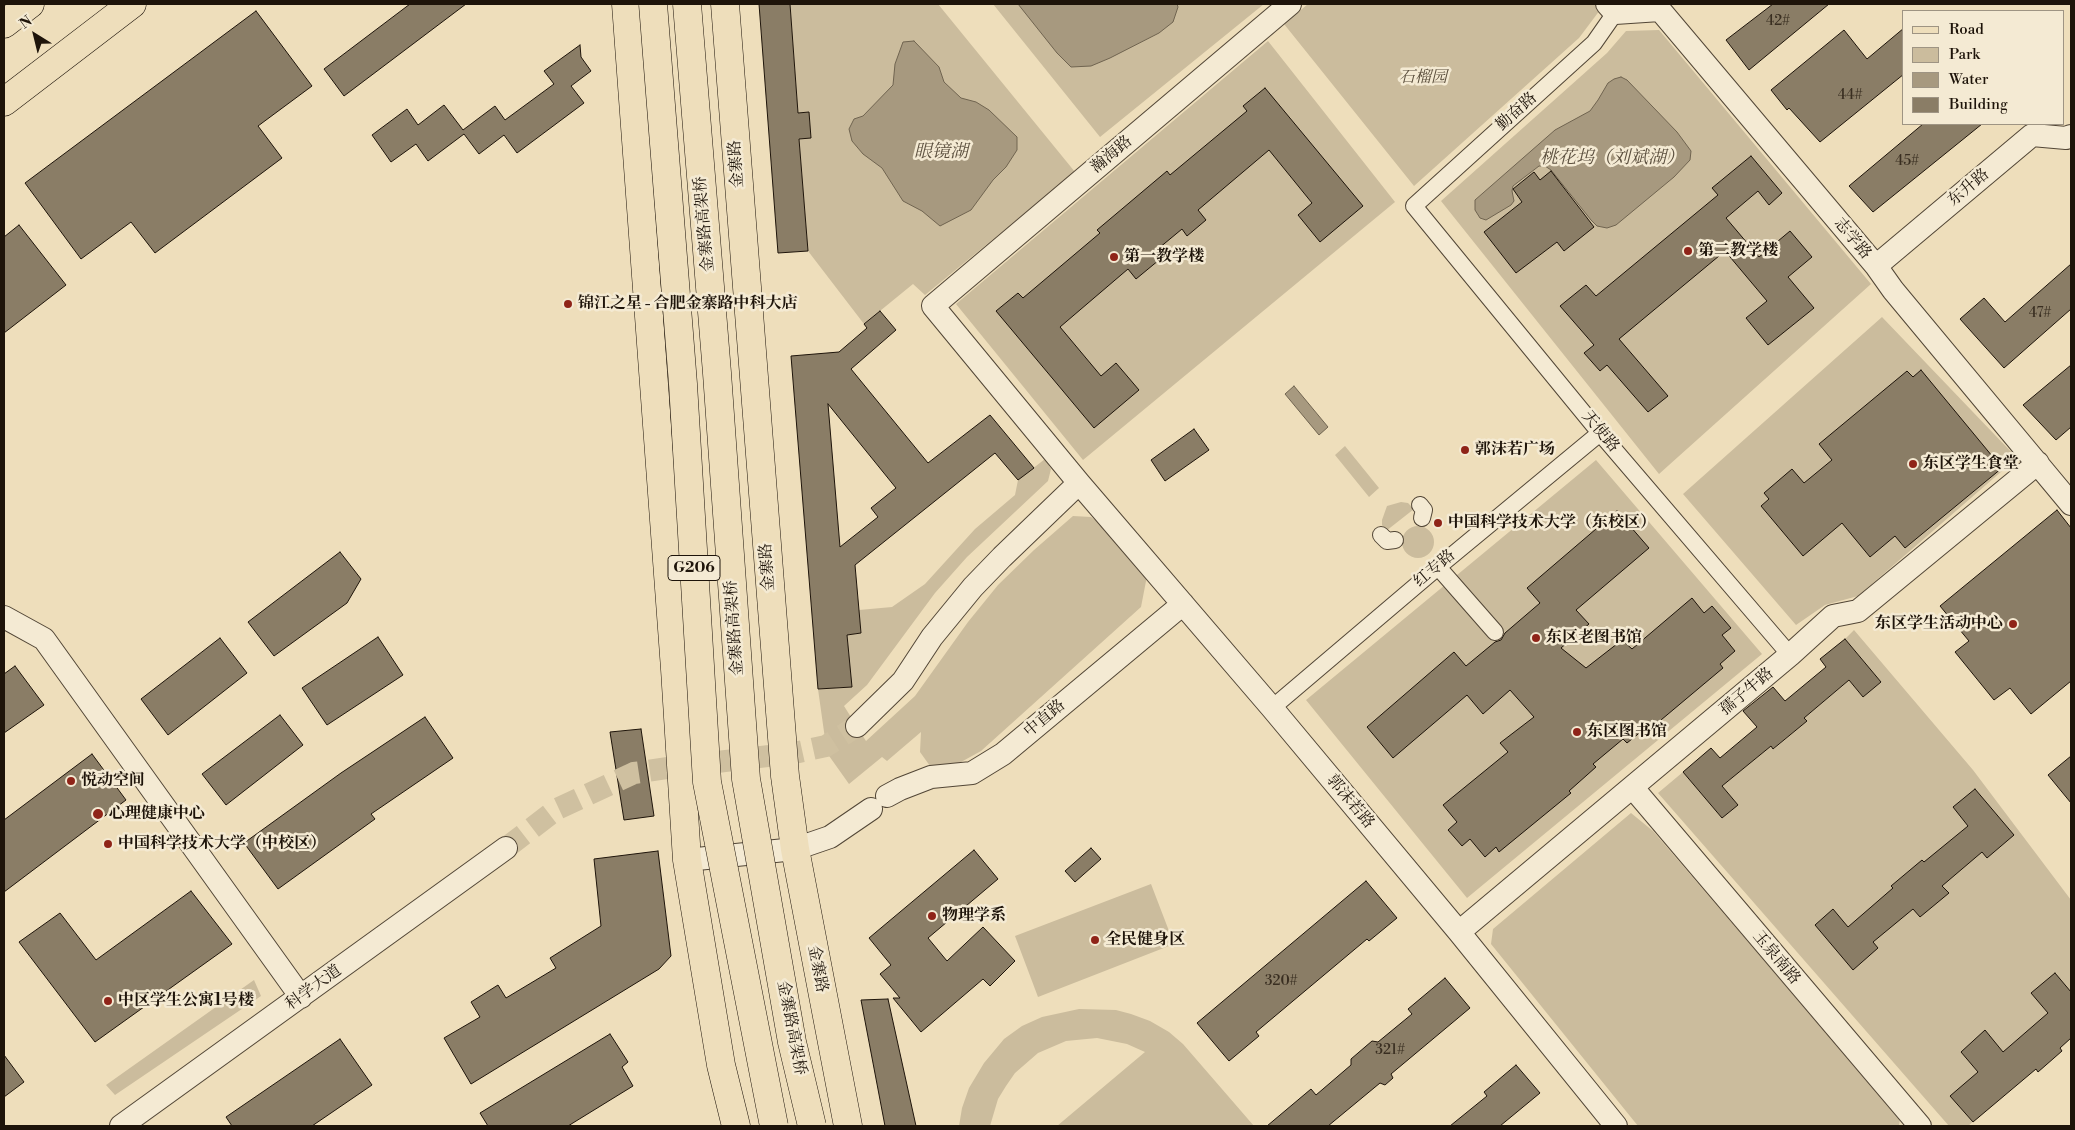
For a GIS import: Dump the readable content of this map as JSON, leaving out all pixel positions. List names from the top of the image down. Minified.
{"streets":{"main road":["金寨路","金寨路高架桥","G206"],"street":["勤奋路","瀚海路","东升路","志学路","天使路","红专路","孺子牛路","中直路","郭沫若路","玉泉南路","科学大道"]},"crossings":[["勤奋路","志学路"],["勤奋路","天使路"],["瀚海路","郭沫若路"],["金寨路","中直路"],["东升路","志学路"],["志学路","孺子牛路"],["天使路","红专路"],["天使路","孺子牛路"],["红专路","郭沫若路"],["孺子牛路","郭沫若路"],["孺子牛路","玉泉南路"],["中直路","郭沫若路"]],"water":["眼镜湖","桃花坞（刘斌湖）"],"parks":["石榴园"],"places":["第二教学楼","第一教学楼","锦江之星 - 合肥金寨路中科大店","郭沫若广场","东区学生食堂","中国科学技术大学（东校区）","东区学生活动中心","东区老图书馆","东区图书馆","悦动空间","心理健康中心","中国科学技术大学（中校区）","物理学系","全民健身区","中区学生公寓1号楼"],"house_numbers":["42#","44#","45#","47#","320#","321#"],"legend":["Road","Park","Water","Building"],"north":"top left"}
